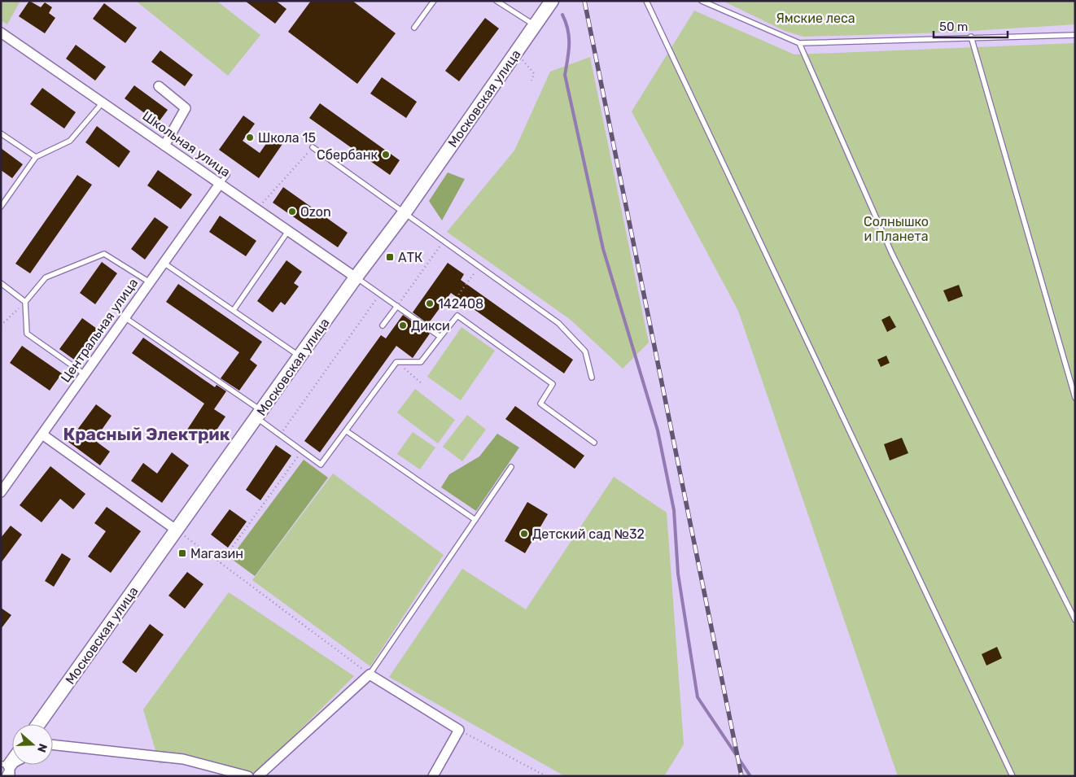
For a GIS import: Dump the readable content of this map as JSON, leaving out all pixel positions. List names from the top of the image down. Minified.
{"streets":{"street":["Московская улица","Школьная улица","Центральная улица"]},"crossings":[["Московская улица","Школьная улица"],["Школьная улица","Центральная улица"]],"districts":["Красный Электрик"],"parks":["Ямские леса","Солнышко и Планета"],"places":{"other":["Школа 15","Сбербанк","Ozon","142408","Дикси","Детский сад №32"],"transit":["АТК","Магазин"]},"scale_bar":"50 m","north":"right"}
